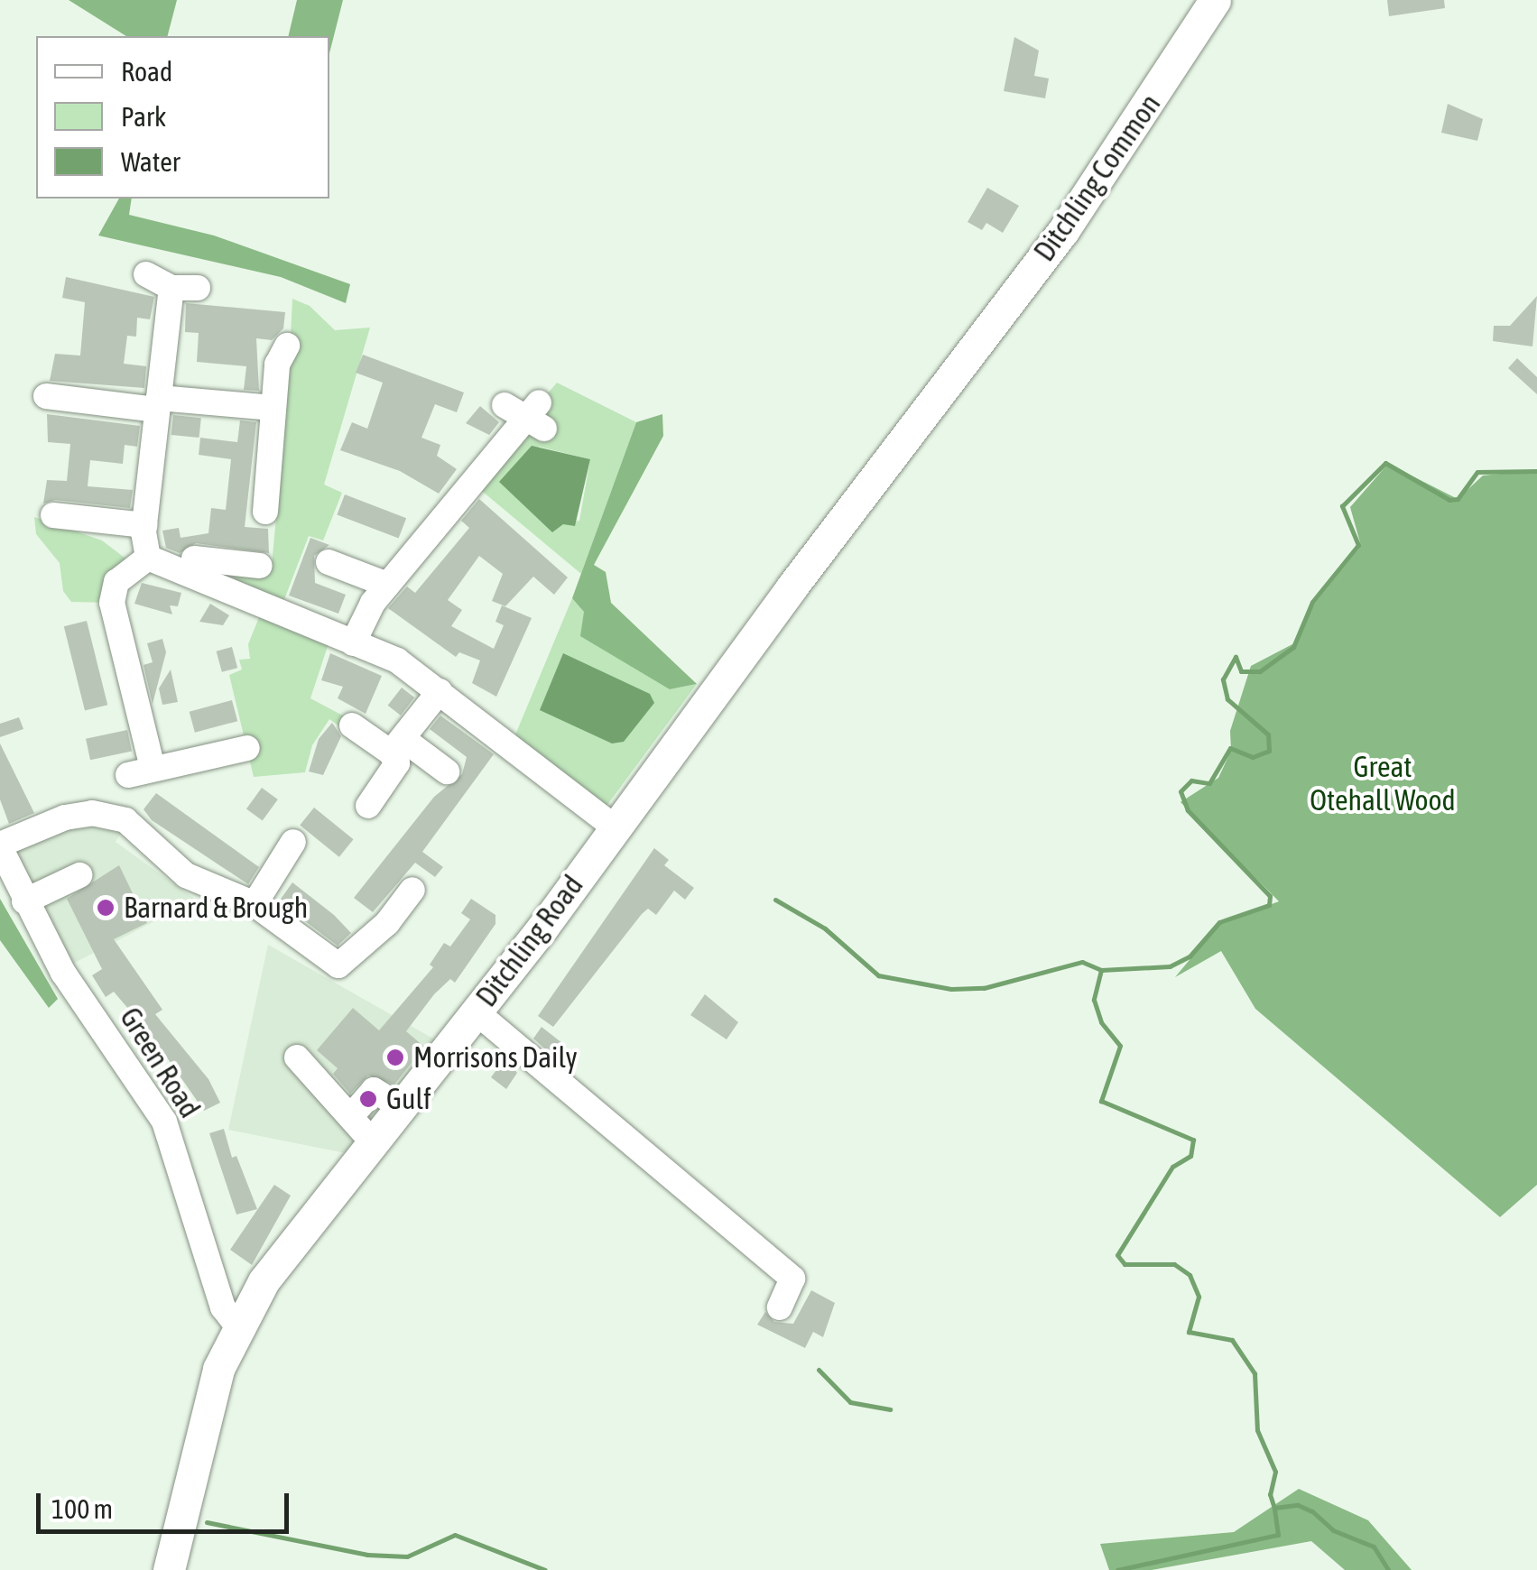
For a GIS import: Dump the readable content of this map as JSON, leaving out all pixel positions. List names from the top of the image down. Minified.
{"streets":{"main road":["Ditchling Common","Ditchling Road"],"street":["Green Road"]},"crossings":[["Ditchling Common","Ditchling Road"],["Ditchling Road","Green Road"]],"parks":["Great Otehall Wood"],"places":["Barnard & Brough","Morrisons Daily","Gulf"],"legend":["Road","Park","Water"],"scale_bar":"100 m"}
